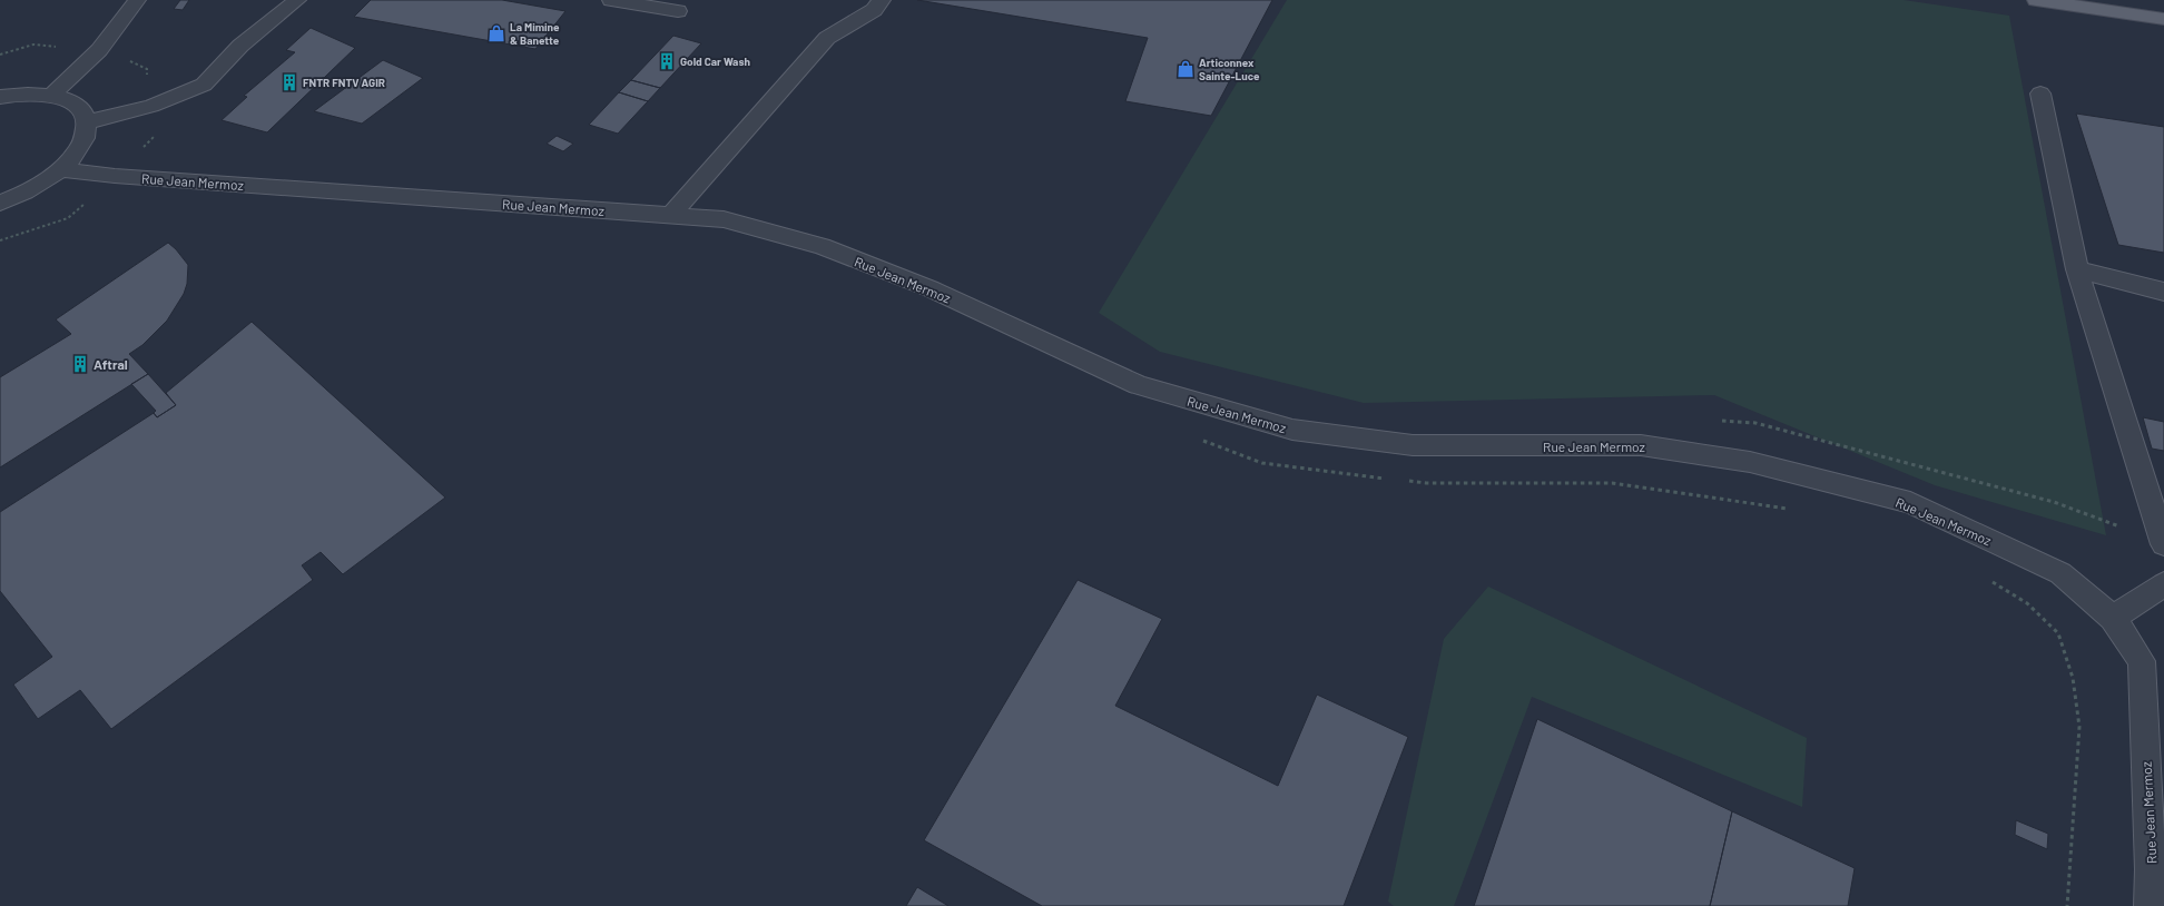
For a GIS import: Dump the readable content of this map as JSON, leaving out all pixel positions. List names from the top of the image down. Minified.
{"streets":{"street":["Rue Jean Mermoz"]},"places":{"shop":["La Mimine & Banette","Articonnex Sainte-Luce"],"building":["Gold Car Wash","FNTR FNTV AGIR","Aftral"]}}
